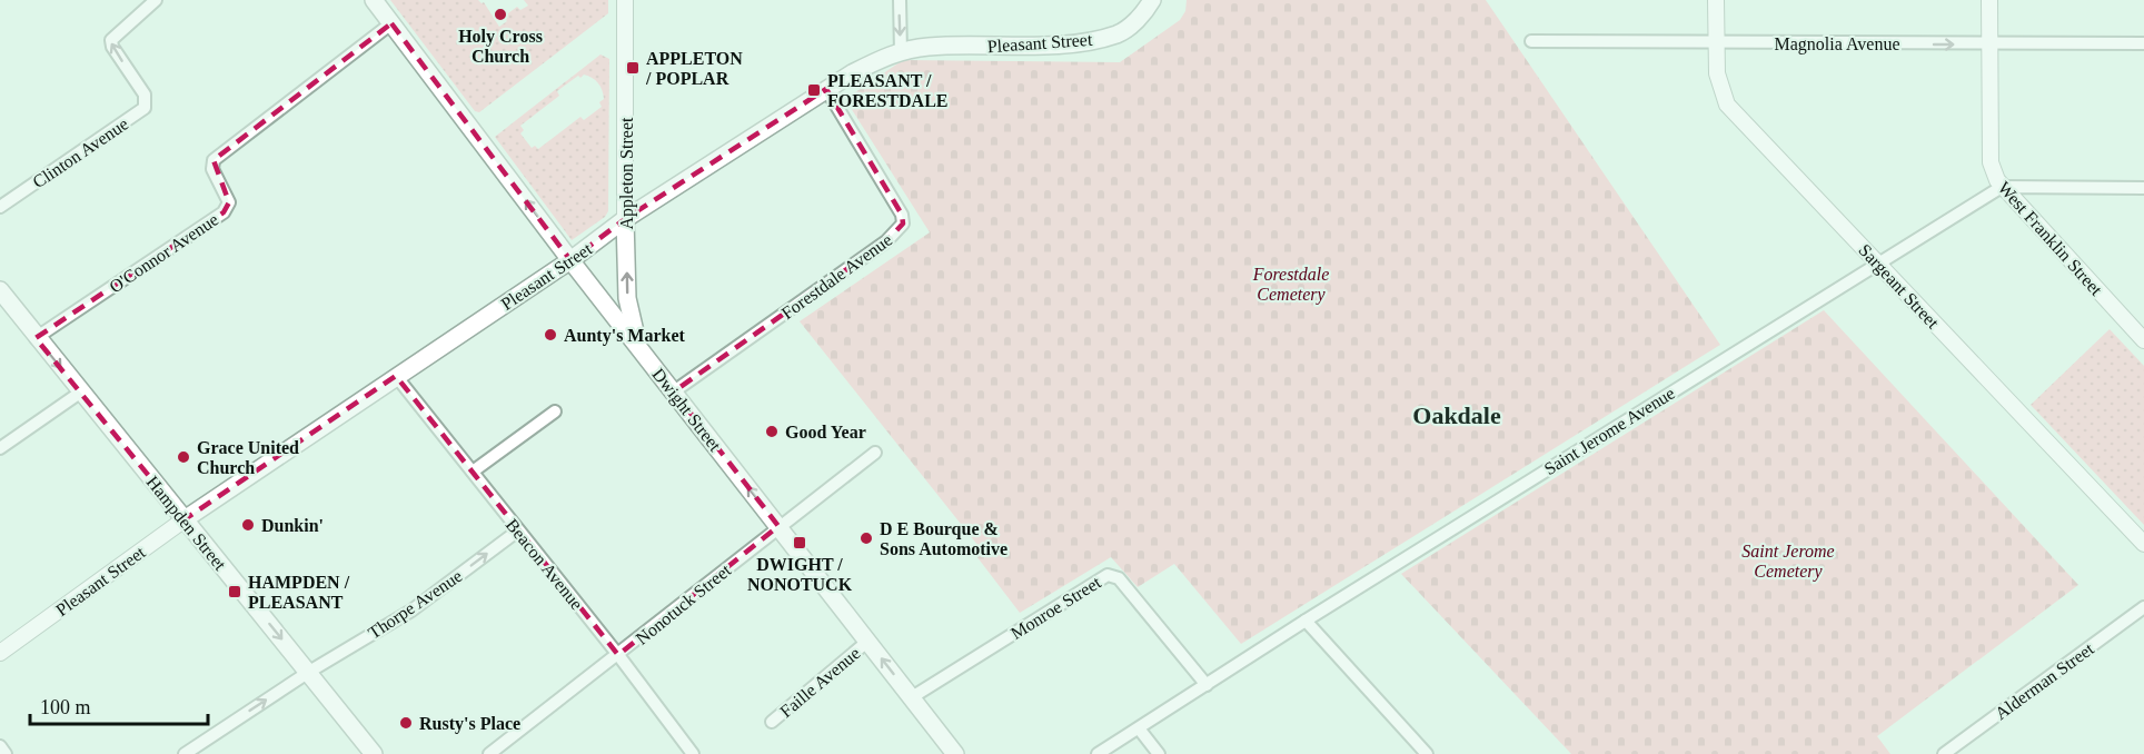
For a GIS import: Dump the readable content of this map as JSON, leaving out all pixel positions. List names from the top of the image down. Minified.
{"streets":{"main road":["Pleasant Street","Appleton Street","Dwight Street","Hampden Street"],"street":["Magnolia Avenue","Clinton Avenue","West Franklin Street","O'Connor Avenue","Forestdale Avenue","Sargeant Street","Saint Jerome Avenue","Beacon Avenue","Thorpe Avenue","Nonotuck Street","Monroe Street","Alderman Street","Faille Avenue"]},"crossings":[["Pleasant Street","Appleton Street"],["Pleasant Street","Forestdale Avenue"],["Pleasant Street","Dwight Street"],["Pleasant Street","Hampden Street"],["Pleasant Street","Beacon Avenue"],["Magnolia Avenue","West Franklin Street"],["Magnolia Avenue","Sargeant Street"],["Appleton Street","Dwight Street"],["West Franklin Street","Saint Jerome Avenue"],["O'Connor Avenue","Dwight Street"],["O'Connor Avenue","Hampden Street"],["Forestdale Avenue","Dwight Street"],["Sargeant Street","Saint Jerome Avenue"],["Dwight Street","Nonotuck Street"],["Dwight Street","Monroe Street"],["Dwight Street","Faille Avenue"],["Saint Jerome Avenue","Monroe Street"],["Hampden Street","Thorpe Avenue"],["Beacon Avenue","Thorpe Avenue"],["Beacon Avenue","Nonotuck Street"]],"one_way":["Magnolia Avenue","Clinton Avenue","Appleton Street","Dwight Street","Hampden Street","Thorpe Avenue"],"districts":["Oakdale"],"parks":["Forestdale Cemetery","Saint Jerome Cemetery"],"places":{"other":["Holy Cross Church","Aunty's Market","Good Year","Grace United Church","Dunkin'","D E Bourque & Sons Automotive","Rusty's Place"],"transit":["APPLETON / POPLAR","PLEASANT / FORESTDALE","DWIGHT / NONOTUCK","HAMPDEN / PLEASANT"]},"scale_bar":"100 m"}
